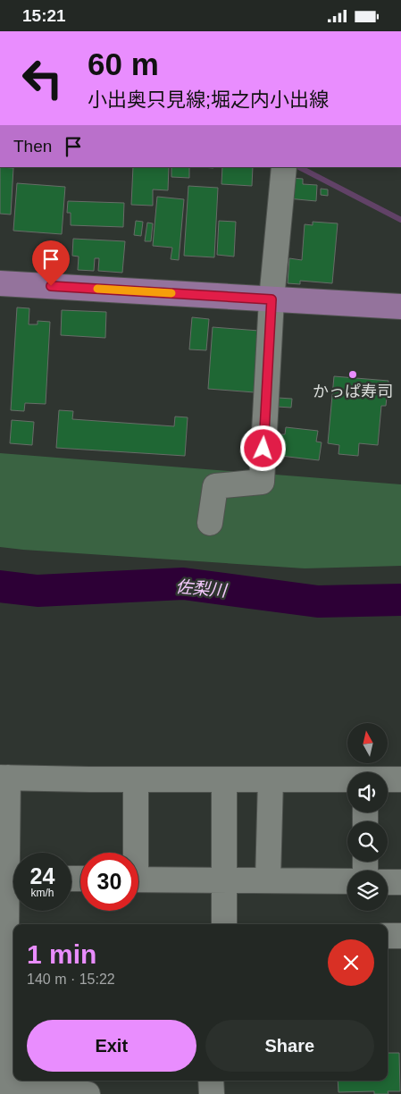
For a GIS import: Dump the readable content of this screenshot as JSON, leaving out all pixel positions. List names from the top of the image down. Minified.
{"water":["佐梨川"],"places":["かっぱ寿司"],"north":"top","page":{"status":"15:21","turn":["60 m","小出奥只見線;堀之内小出線"],"then":"Then","speed":"24 km/h","limit":"30","heading":["1 min","140 m · 15:22"],"buttons":["Exit","Share"]}}
